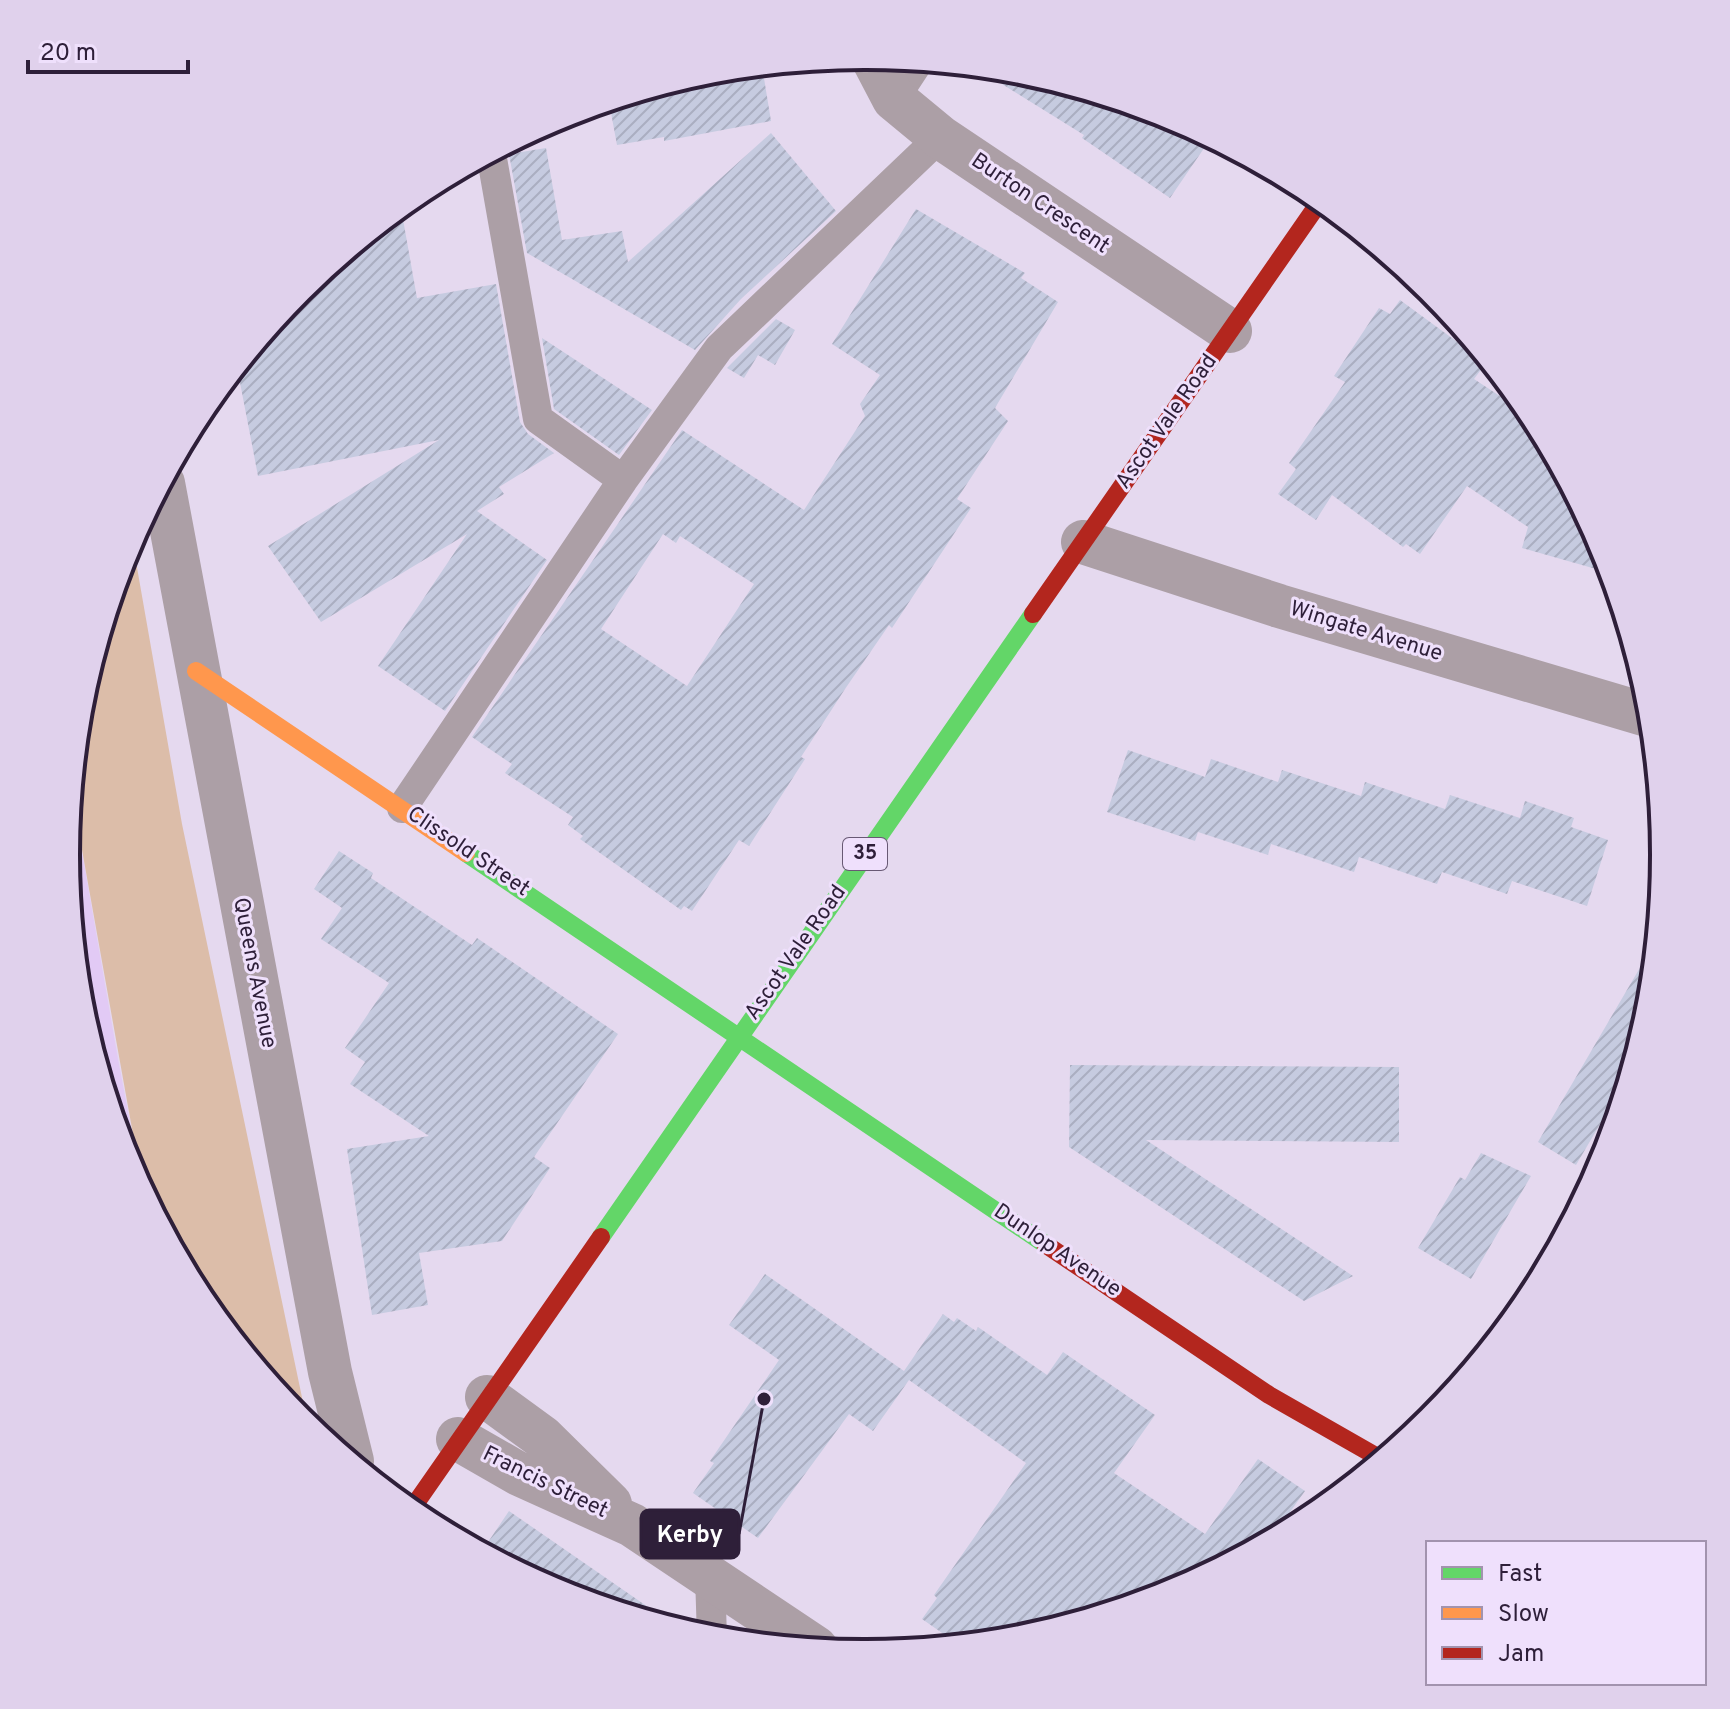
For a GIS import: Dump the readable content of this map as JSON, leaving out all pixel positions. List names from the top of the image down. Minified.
{"streets":{"main road":["Ascot Vale Road","Clissold Street","35","Dunlop Avenue"],"street":["Burton Crescent","Wingate Avenue","Queens Avenue","Francis Street"]},"crossings":[["Burton Crescent","Ascot Vale Road"],["Ascot Vale Road","Wingate Avenue"],["Ascot Vale Road","Clissold Street"],["Ascot Vale Road","Dunlop Avenue"],["Ascot Vale Road","Francis Street"],["Clissold Street","Queens Avenue"],["Clissold Street","Dunlop Avenue"]],"places":["Kerby"],"legend":["Fast","Slow","Jam"],"scale_bar":"20 m"}
